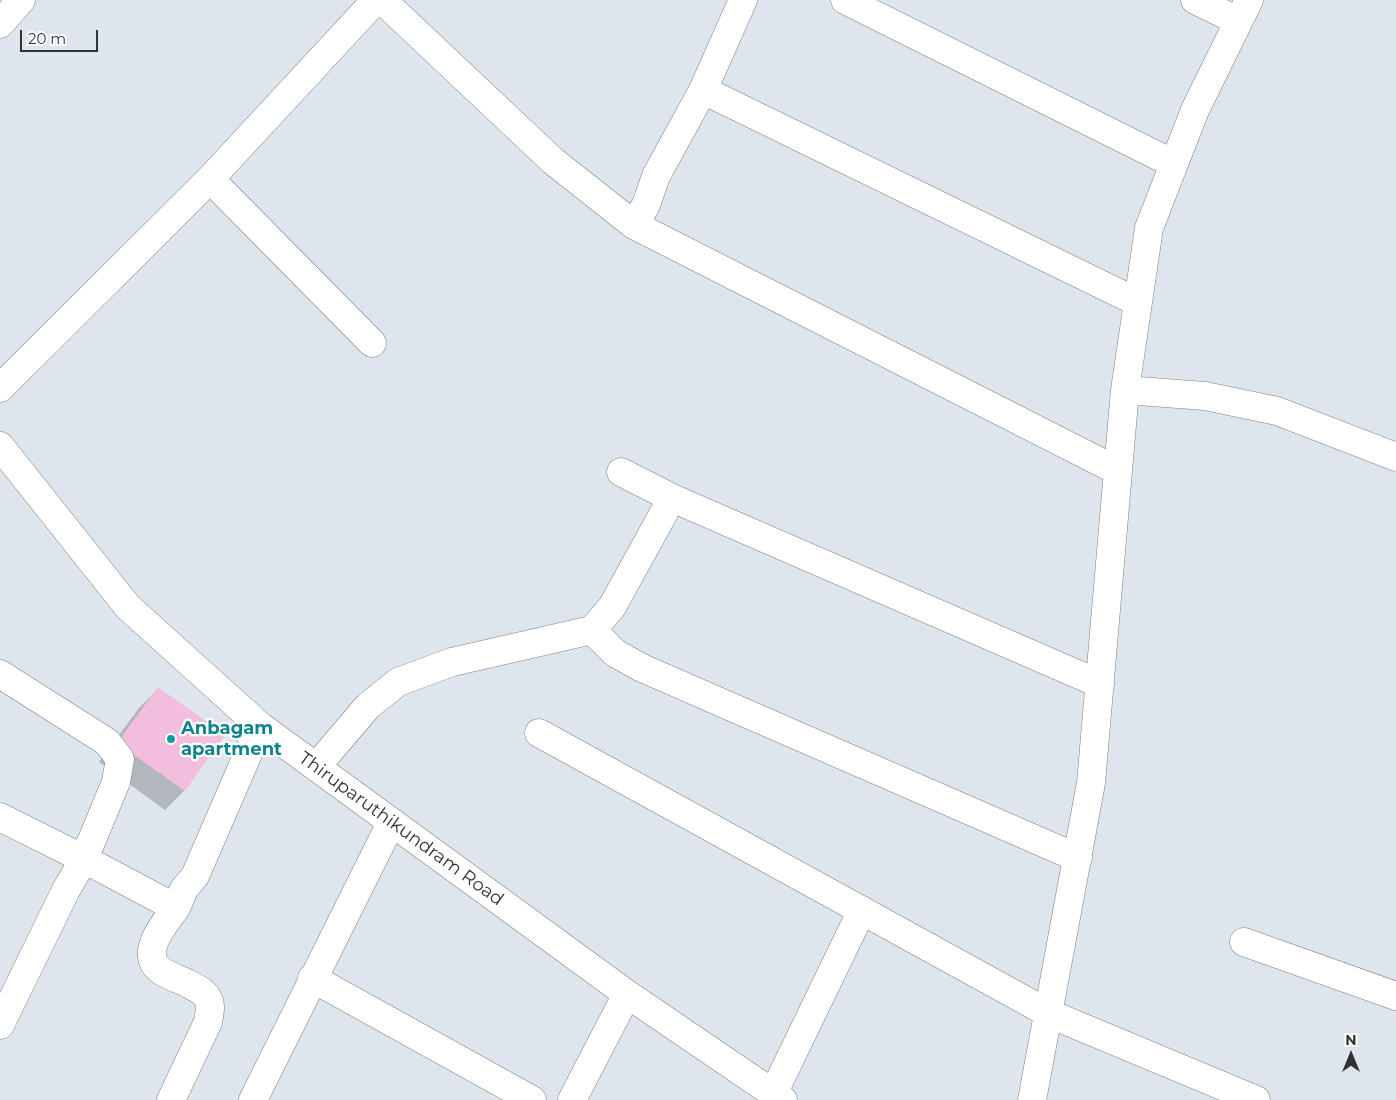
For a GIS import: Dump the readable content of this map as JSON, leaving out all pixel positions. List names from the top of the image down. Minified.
{"streets":{"street":["Thiruparuthikundram Road"]},"places":["Anbagam apartment"],"scale_bar":"20 m","north":"top"}
